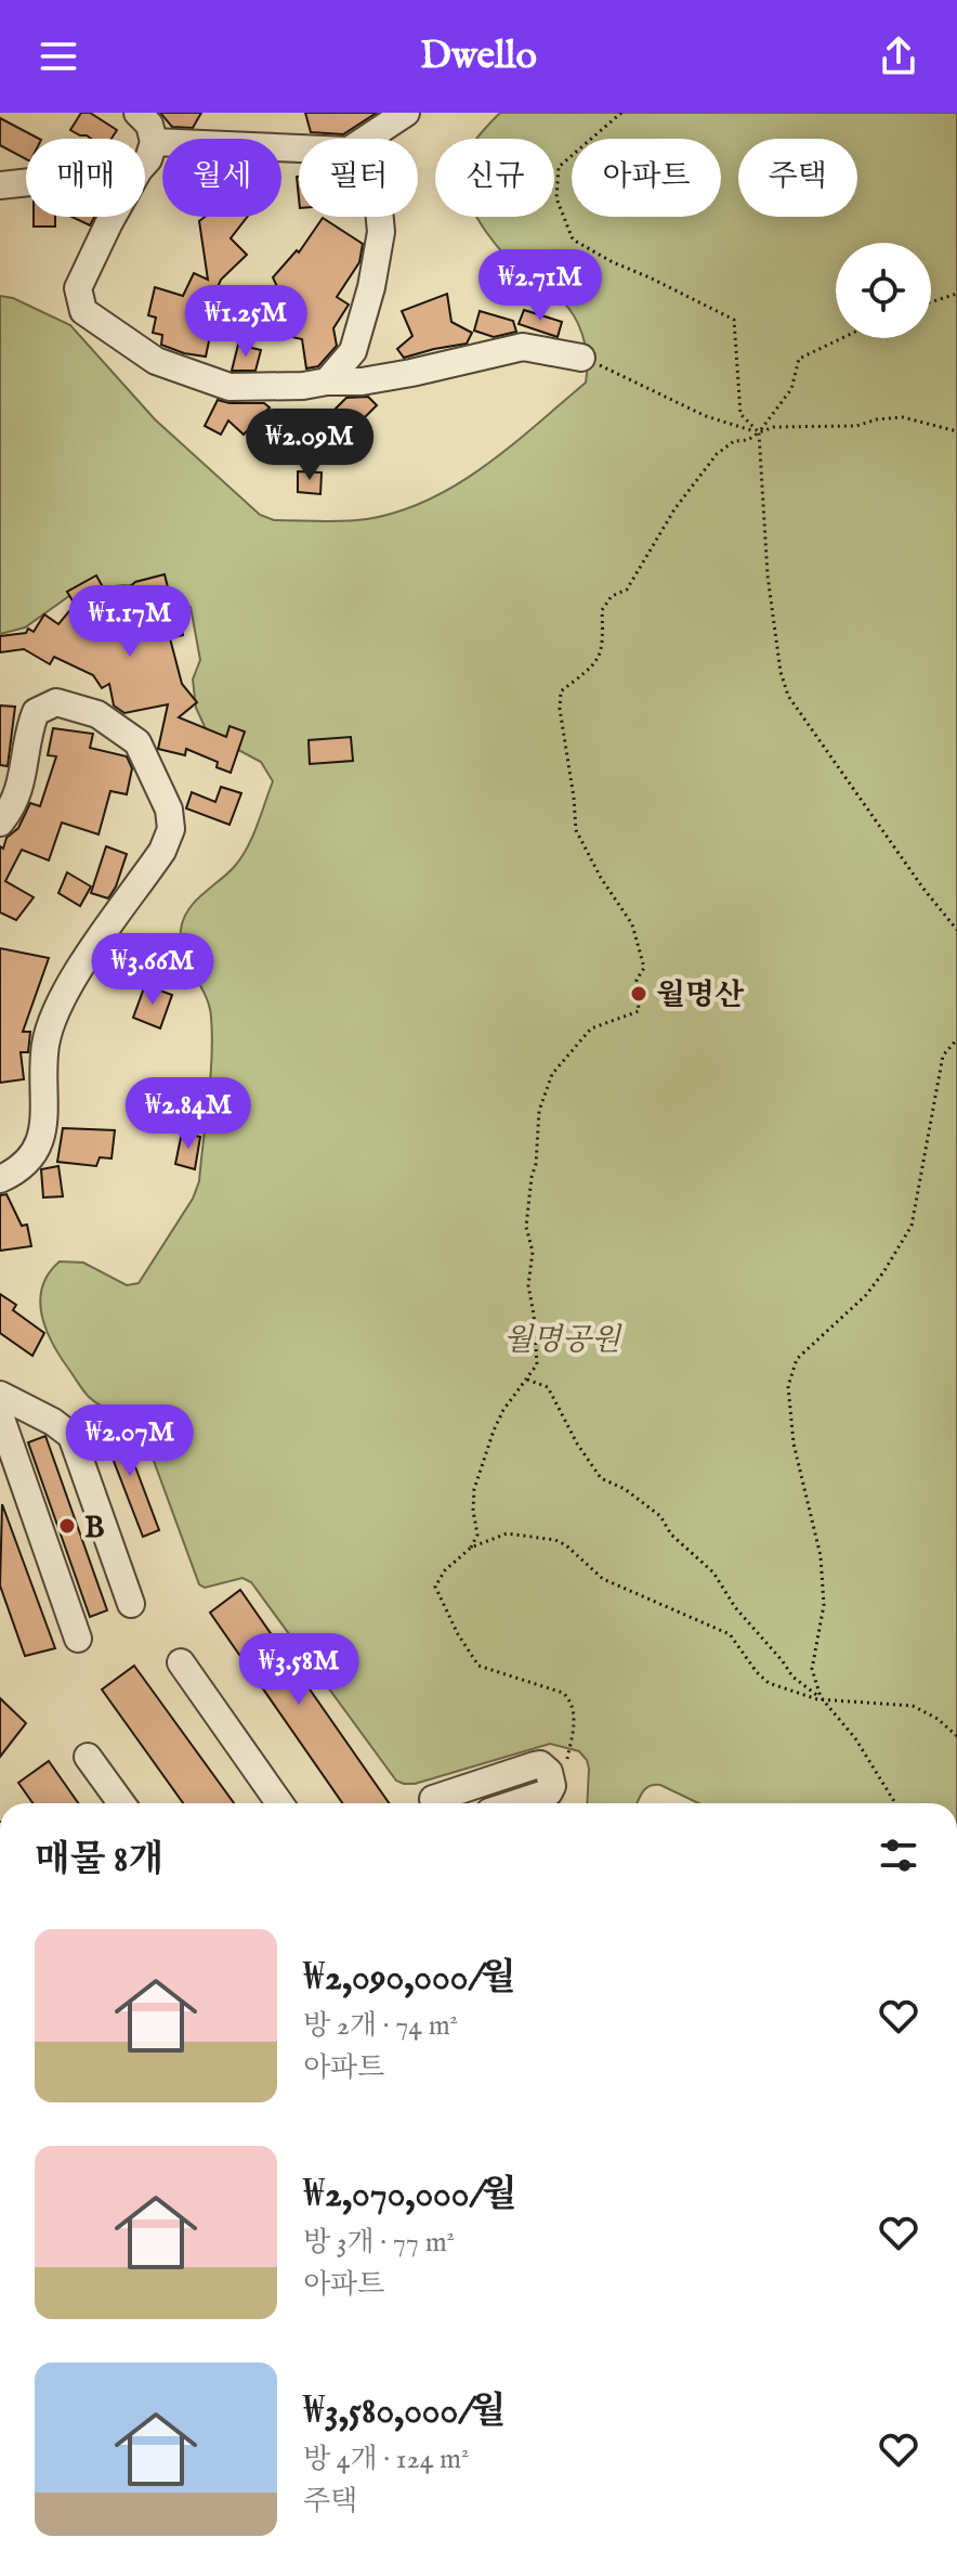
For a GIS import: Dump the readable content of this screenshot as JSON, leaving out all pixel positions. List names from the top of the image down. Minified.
{"parks":["월명공원"],"places":["월명산","B"],"page":{"header":"Dwello","chip":["매매","월세","필터","신규","아파트","주택"],"price":["₩2.71M","₩1.25M","₩2.09M","₩1.17M","₩3.66M","₩2.84M","₩2.07M","₩3.58M"],"heading":"매물 8개","list":[{"name":"₩2,090,000/월","note":"방 2개 · 74 m² · 아파트"},{"name":"₩2,070,000/월","note":"방 3개 · 77 m² · 아파트"},{"name":"₩3,580,000/월","note":"방 4개 · 124 m² · 주택"}]}}
